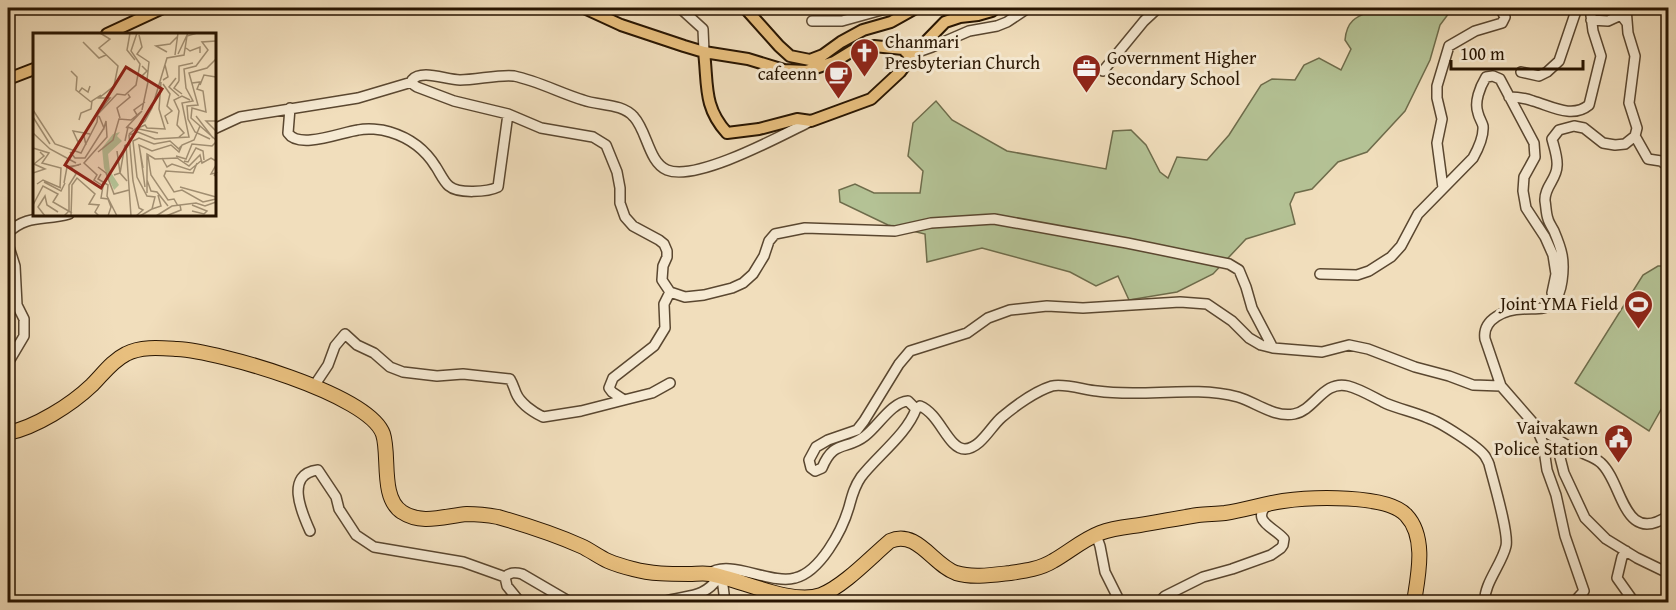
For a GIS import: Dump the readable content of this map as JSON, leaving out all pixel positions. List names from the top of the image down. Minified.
{"places":{"church":["Chanmari Presbyterian Church"],"office":["Government Higher Secondary School"],"cafe":["cafeenn"],"sports":["Joint YMA Field"],"public building":["Vaivakawn Police Station"]},"scale_bar":"100 m"}
